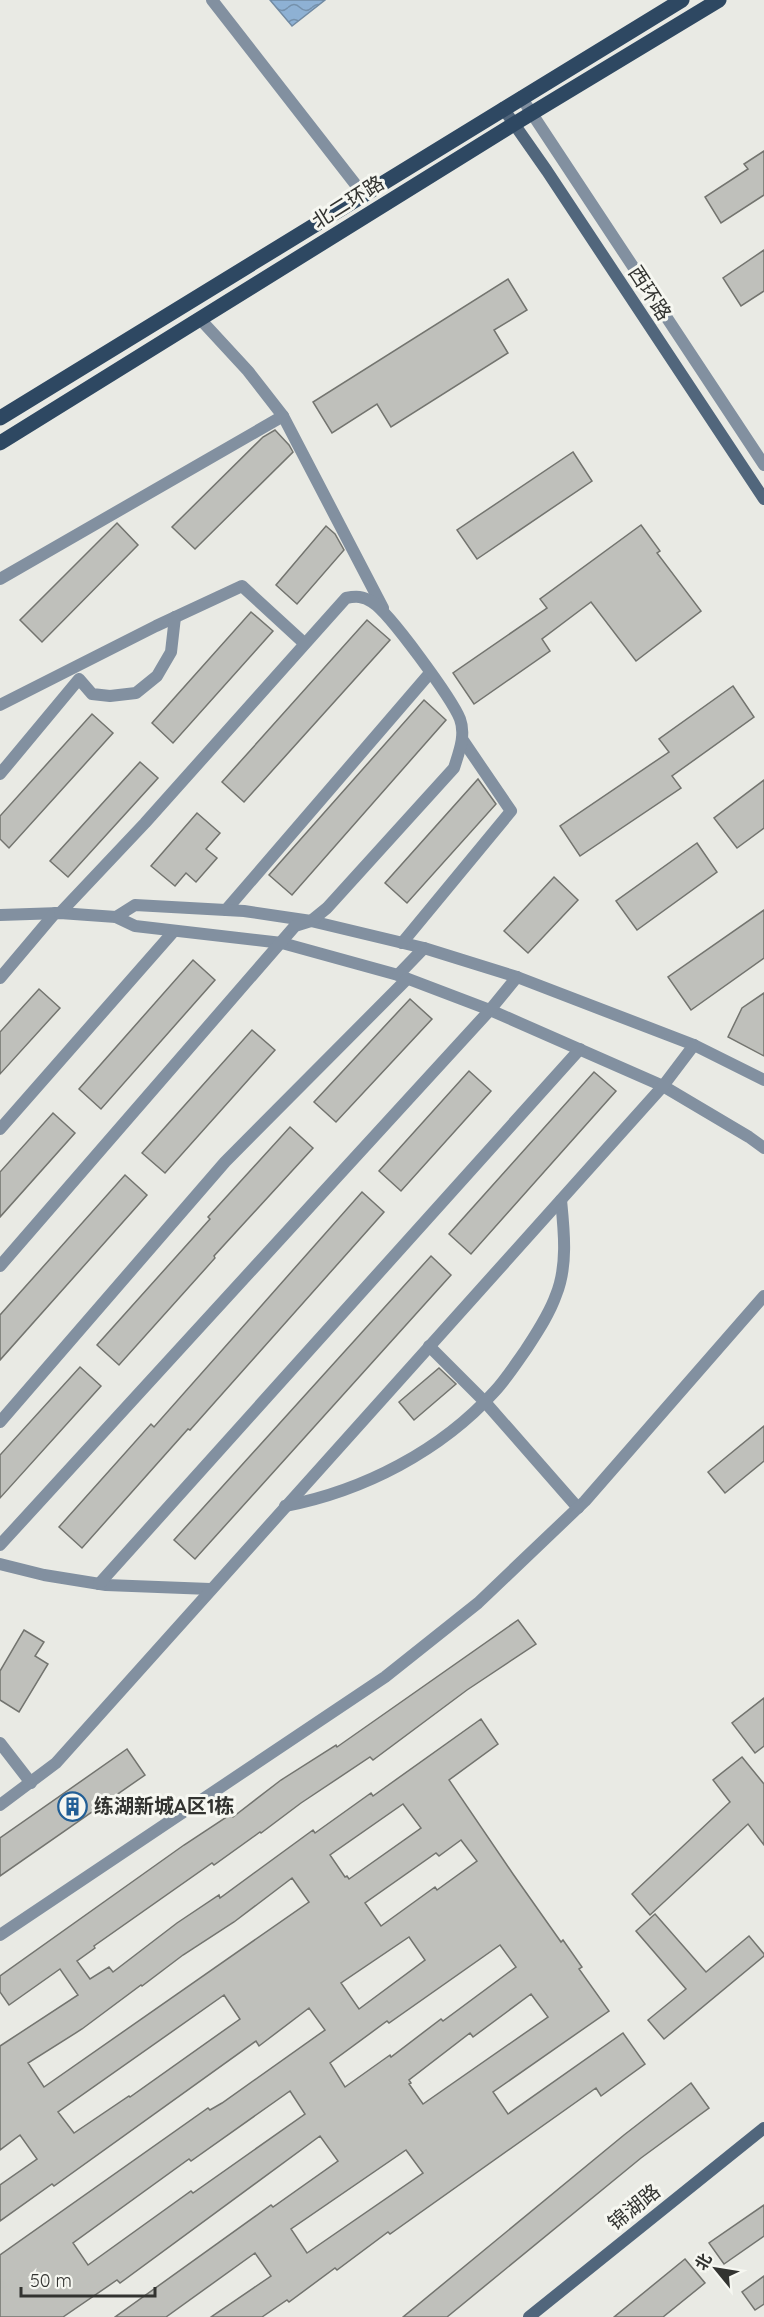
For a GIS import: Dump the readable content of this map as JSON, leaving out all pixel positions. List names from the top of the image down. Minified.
{"streets":{"main road":["北二环路","西环路","锦湖路"]},"crossings":[["北二环路","西环路"]],"places":{"building":["练湖新城A区1栋"]},"scale_bar":"50 m","north":"top left"}
